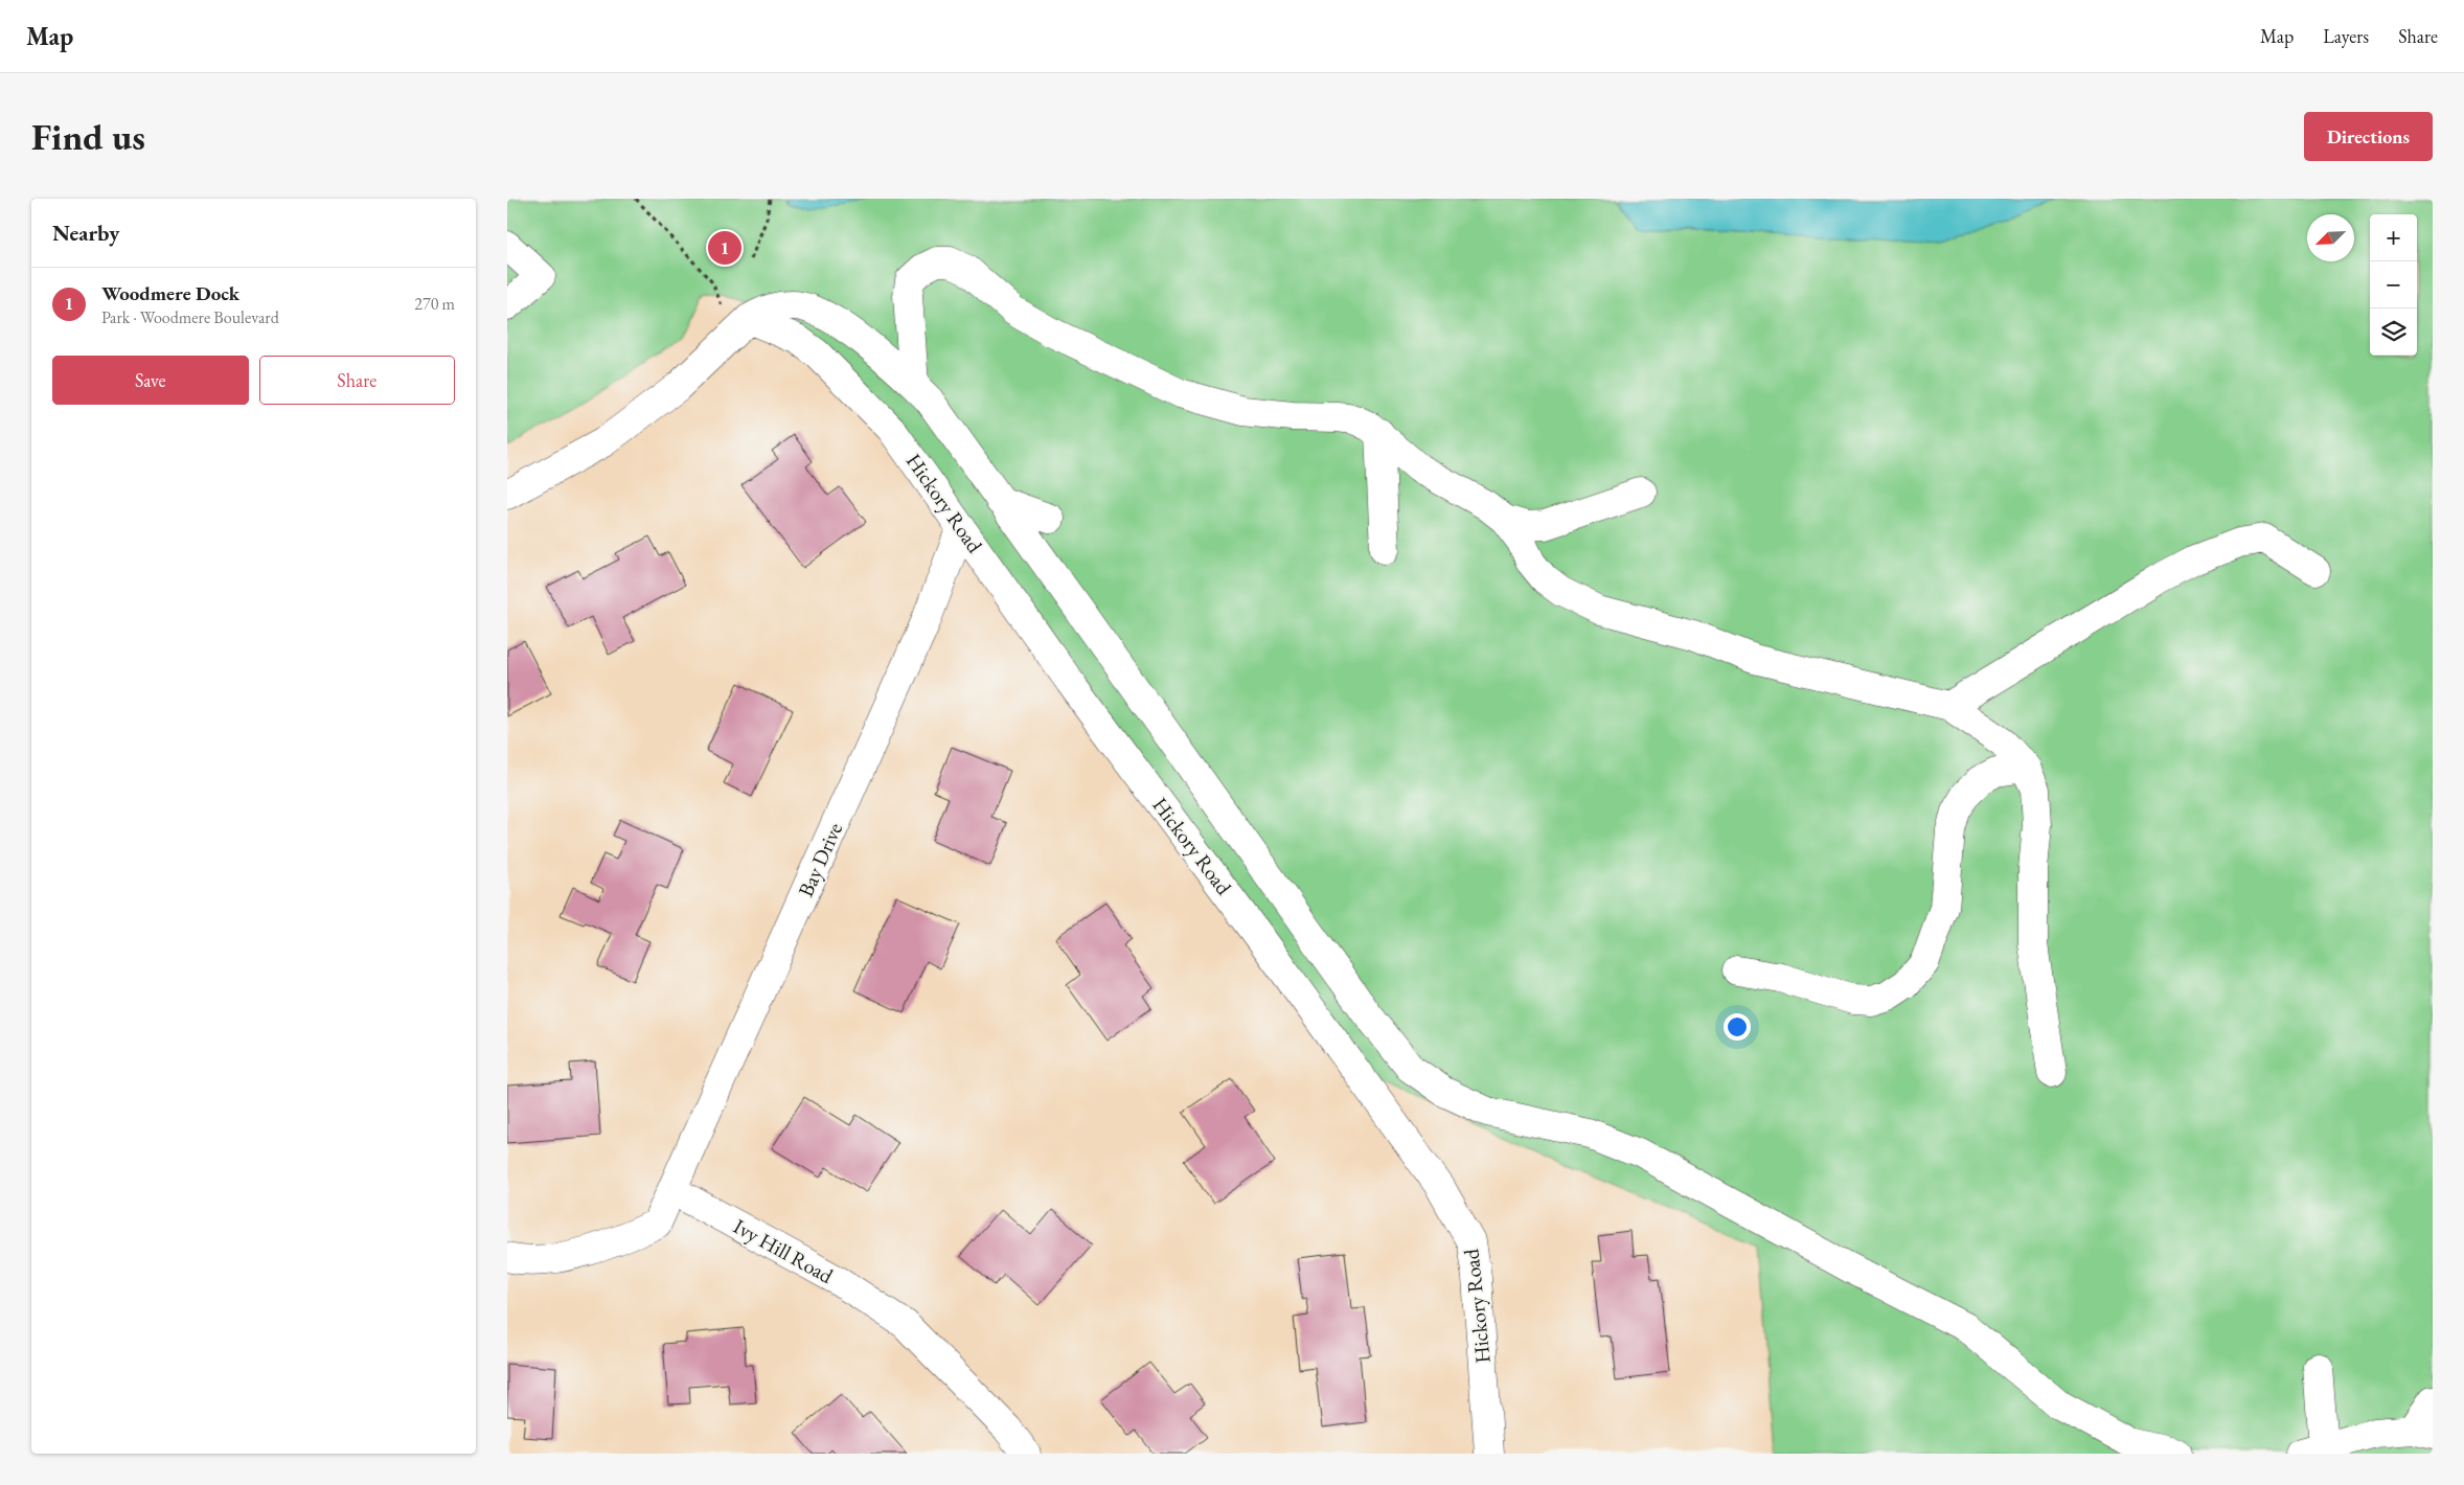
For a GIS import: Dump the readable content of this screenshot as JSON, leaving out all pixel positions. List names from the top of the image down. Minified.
{"streets":{"street":["Hickory Road","Bay Drive","Ivy Hill Road"]},"crossings":[["Hickory Road","Bay Drive"],["Bay Drive","Ivy Hill Road"]],"north":"bottom left","page":{"header":"Map","nav":["Map","Layers","Share"],"buttons":["Directions",["Save","Share"]],"title":"Find us","heading":"Nearby","map_buttons":["+","−"],"pins":"1","list":[{"mark":"1","name":"Woodmere Dock","note":"Park · Woodmere Boulevard","value":"270 m"}]}}
